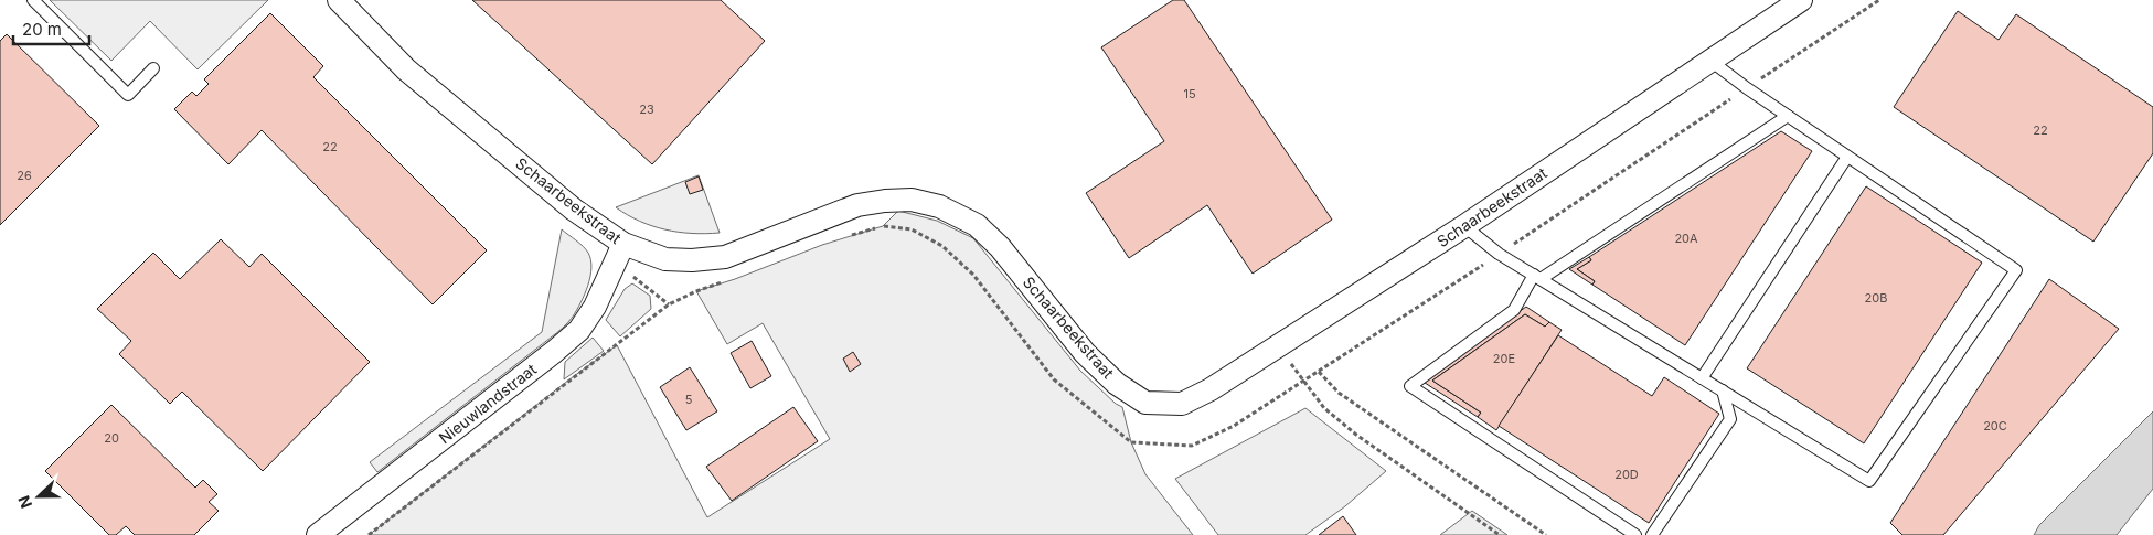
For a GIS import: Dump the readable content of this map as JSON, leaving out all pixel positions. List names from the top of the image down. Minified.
{"streets":{"street":["Schaarbeekstraat","Nieuwlandstraat"]},"crossings":[["Schaarbeekstraat","Nieuwlandstraat"]],"house_numbers":["15","23","22","22","26","20A","20B","20E","5","20C","20","20D"],"scale_bar":"20 m","north":"left"}
